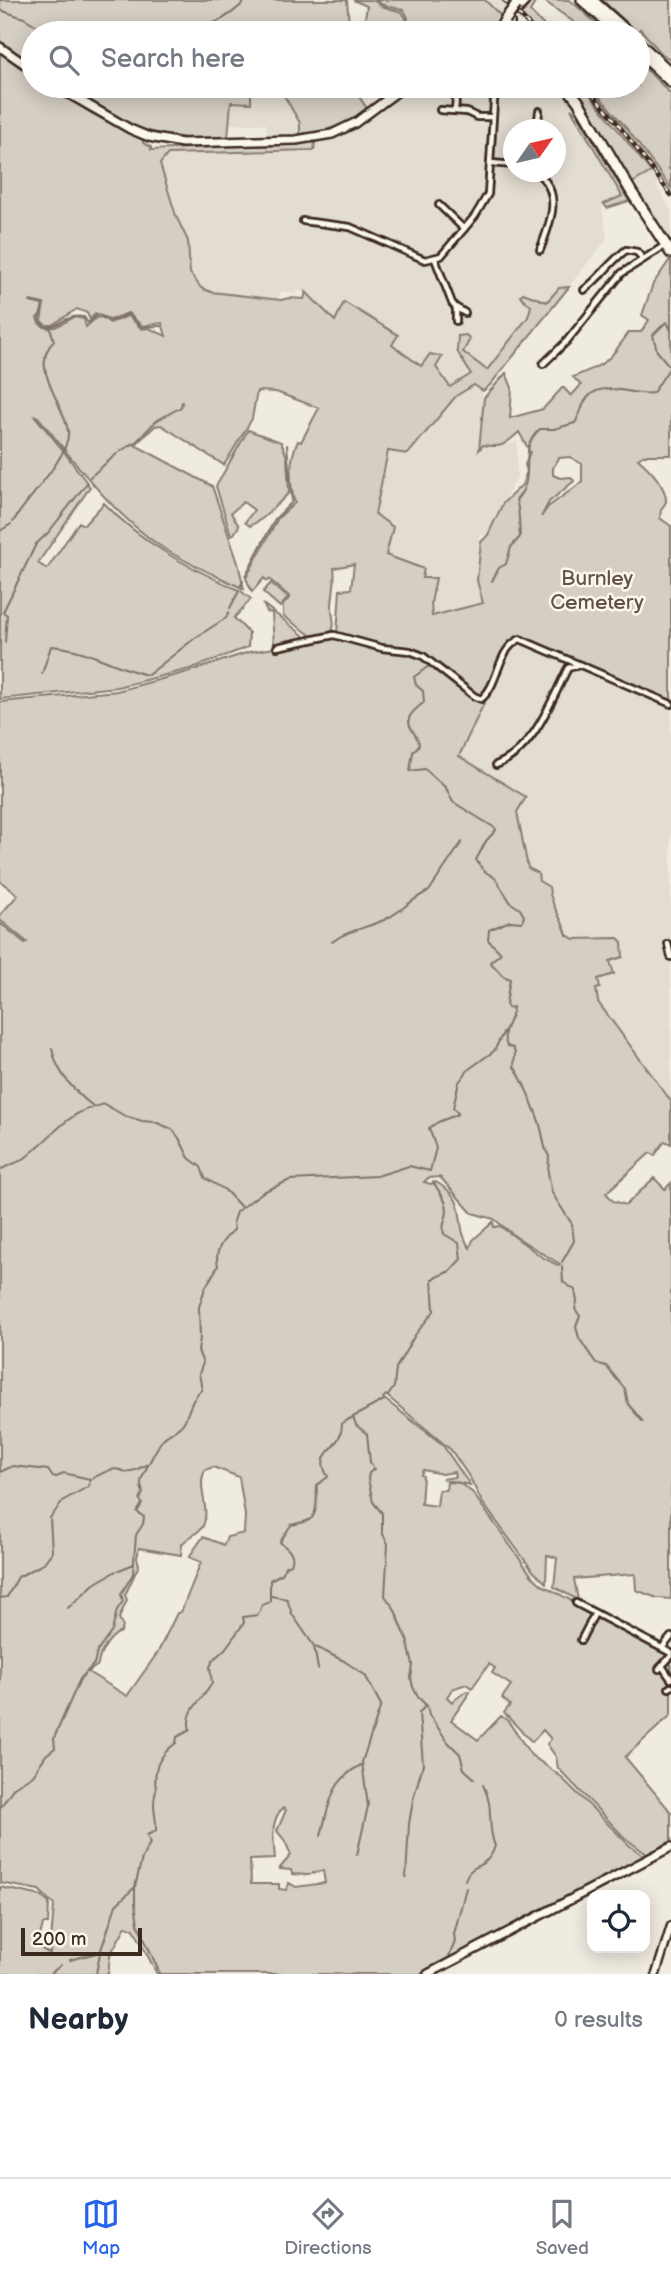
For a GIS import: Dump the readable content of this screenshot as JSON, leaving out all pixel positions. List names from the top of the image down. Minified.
{"parks":["Burnley Cemetery"],"scale_bar":"200 m","north":"top right","page":{"search":"Search here","scale":"200 m","heading":["Nearby","0 results"],"nav":["Map","Directions","Saved"]}}
